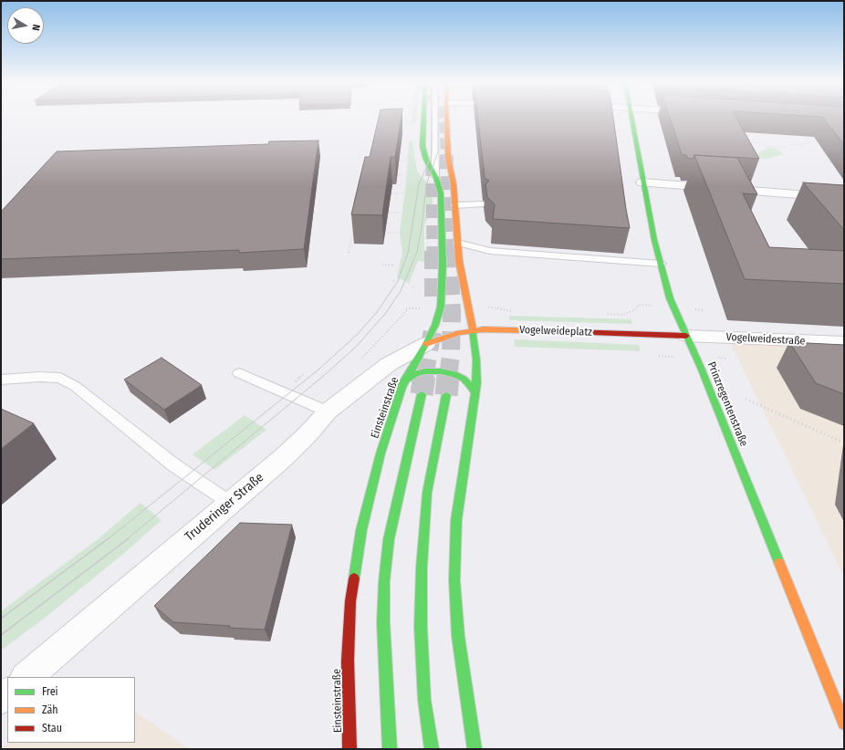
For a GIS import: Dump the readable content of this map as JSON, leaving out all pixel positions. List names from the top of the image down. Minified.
{"streets":{"main road":["Vogelweideplatz","Prinzregentenstraße","Einsteinstraße"],"street":["Vogelweidestraße","Truderinger Straße"]},"crossings":[["Vogelweideplatz","Vogelweidestraße"],["Vogelweideplatz","Prinzregentenstraße"],["Vogelweideplatz","Einsteinstraße"],["Vogelweideplatz","Truderinger Straße"],["Vogelweidestraße","Prinzregentenstraße"],["Einsteinstraße","Truderinger Straße"]],"legend":["Frei","Zäh","Stau"],"north":"right"}
